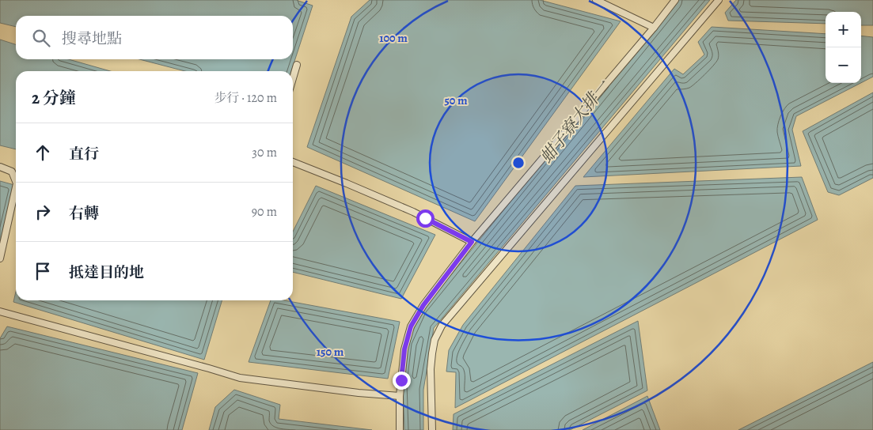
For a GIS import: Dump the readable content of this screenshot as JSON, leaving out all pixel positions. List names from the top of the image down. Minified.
{"water":["蚶子寮大排一"],"page":{"map_buttons":["+","−"],"search":"搜尋地點","heading":["2 分鐘","步行 · 120 m"],"list":[["直行","30 m"],["右轉","90 m"],"抵達目的地"]},"rings":["100 m","50 m","150 m"]}
